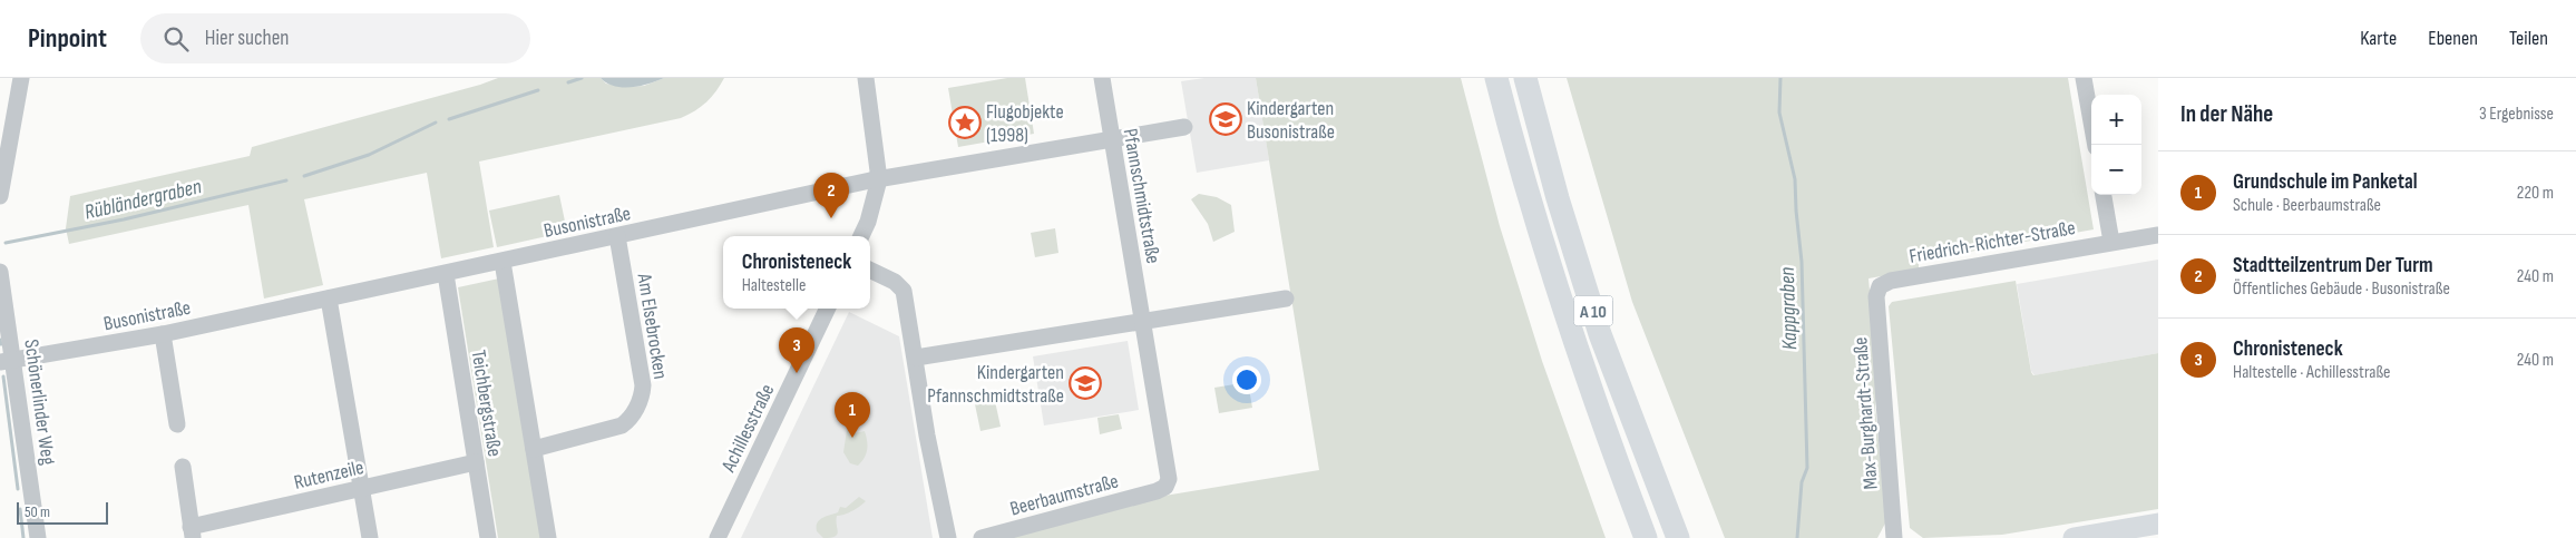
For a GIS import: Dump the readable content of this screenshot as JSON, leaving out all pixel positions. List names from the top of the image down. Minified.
{"streets":{"highway":["A 10"],"street":["Pfannschmidtstraße","Busonistraße","Friedrich-Richter-Straße","Am Elsebrocken","Schönerlinder Weg","Teichbergstraße","Max-Burghardt-Straße","Achillesstraße","Rutenzeile","Beerbaumstraße"]},"crossings":[["Pfannschmidtstraße","Busonistraße"],["Pfannschmidtstraße","Beerbaumstraße"],["Busonistraße","Am Elsebrocken"],["Busonistraße","Schönerlinder Weg"],["Busonistraße","Teichbergstraße"],["Friedrich-Richter-Straße","Max-Burghardt-Straße"],["Teichbergstraße","Rutenzeile"]],"water":["Rübländergraben","Kappgraben"],"places":{"school or university":["Kindergarten Busonistraße","Kindergarten Pfannschmidtstraße"],"place":["Flugobjekte (1998)"]},"scale_bar":"50 m","page":{"header":"Pinpoint","search":"Hier suchen","nav":["Karte","Ebenen","Teilen"],"heading":["In der Nähe","3 Ergebnisse"],"map_buttons":["+","−"],"list":[{"mark":"1","name":"Grundschule im Panketal","note":"Schule · Beerbaumstraße","value":"220 m"},{"mark":"2","name":"Stadtteilzentrum Der Turm","note":"Öffentliches Gebäude · Busonistraße","value":"240 m"},{"mark":"3","name":"Chronisteneck","note":"Haltestelle · Achillesstraße","value":"240 m"}],"pins":["2","3","1"],"popup":["Chronisteneck","Haltestelle"],"scale":"50 m"}}
